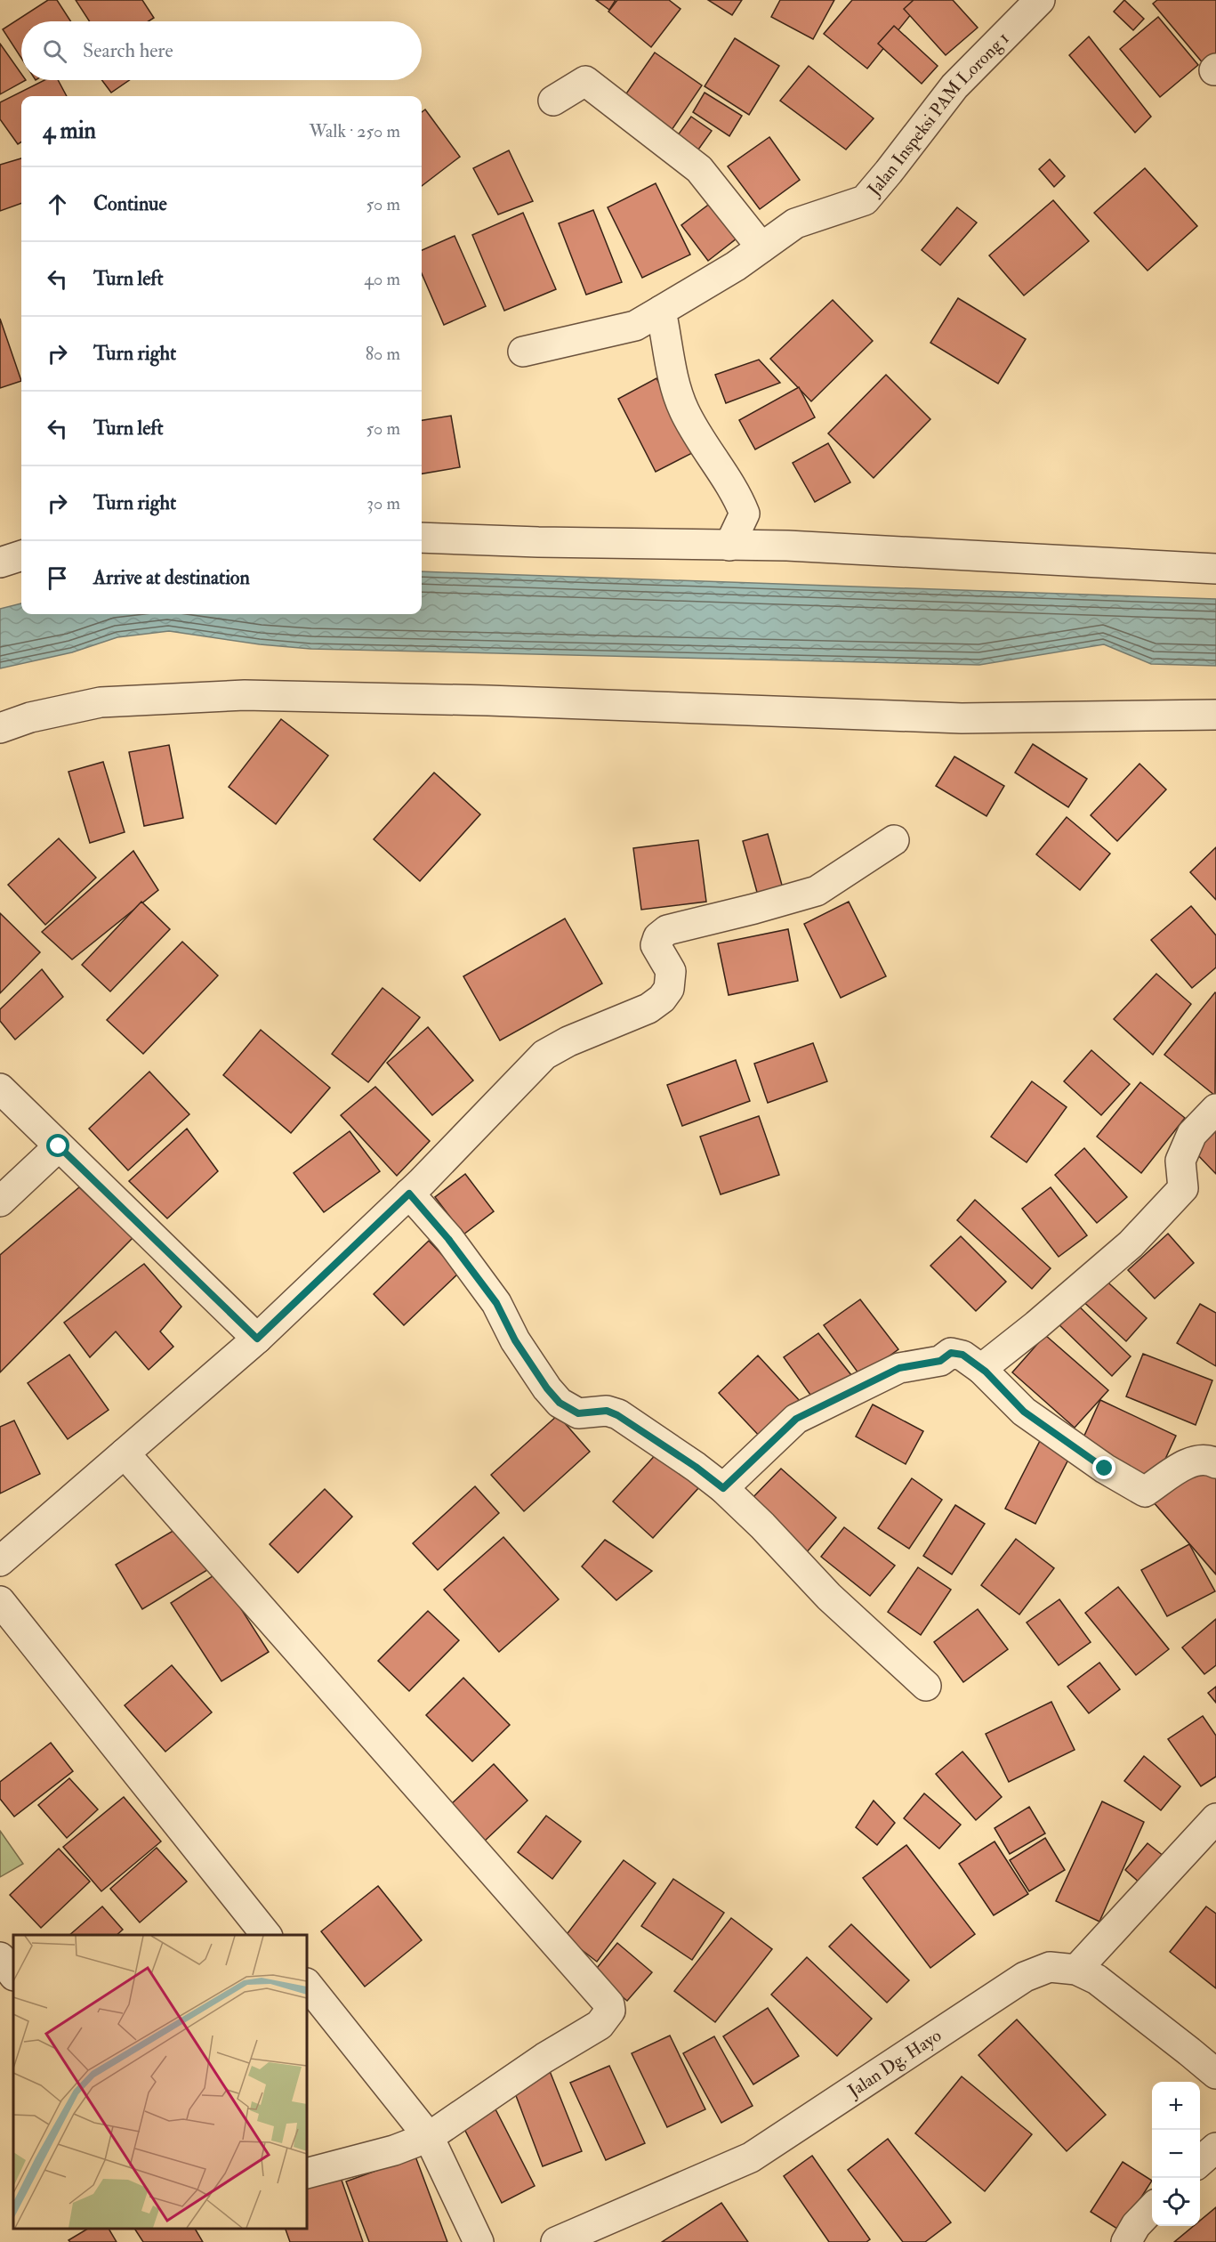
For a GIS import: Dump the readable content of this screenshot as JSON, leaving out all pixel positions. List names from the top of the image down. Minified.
{"streets":{"street":["Jalan Inspeksi PAM Lorong 1","Jalan Dg. Hayo"]},"page":{"search":"Search here","heading":["4 min","Walk · 250 m"],"list":[["Continue","50 m"],["Turn left","40 m"],["Turn right","80 m"],["Turn left","50 m"],["Turn right","30 m"],"Arrive at destination"],"map_buttons":["+","−"]}}
